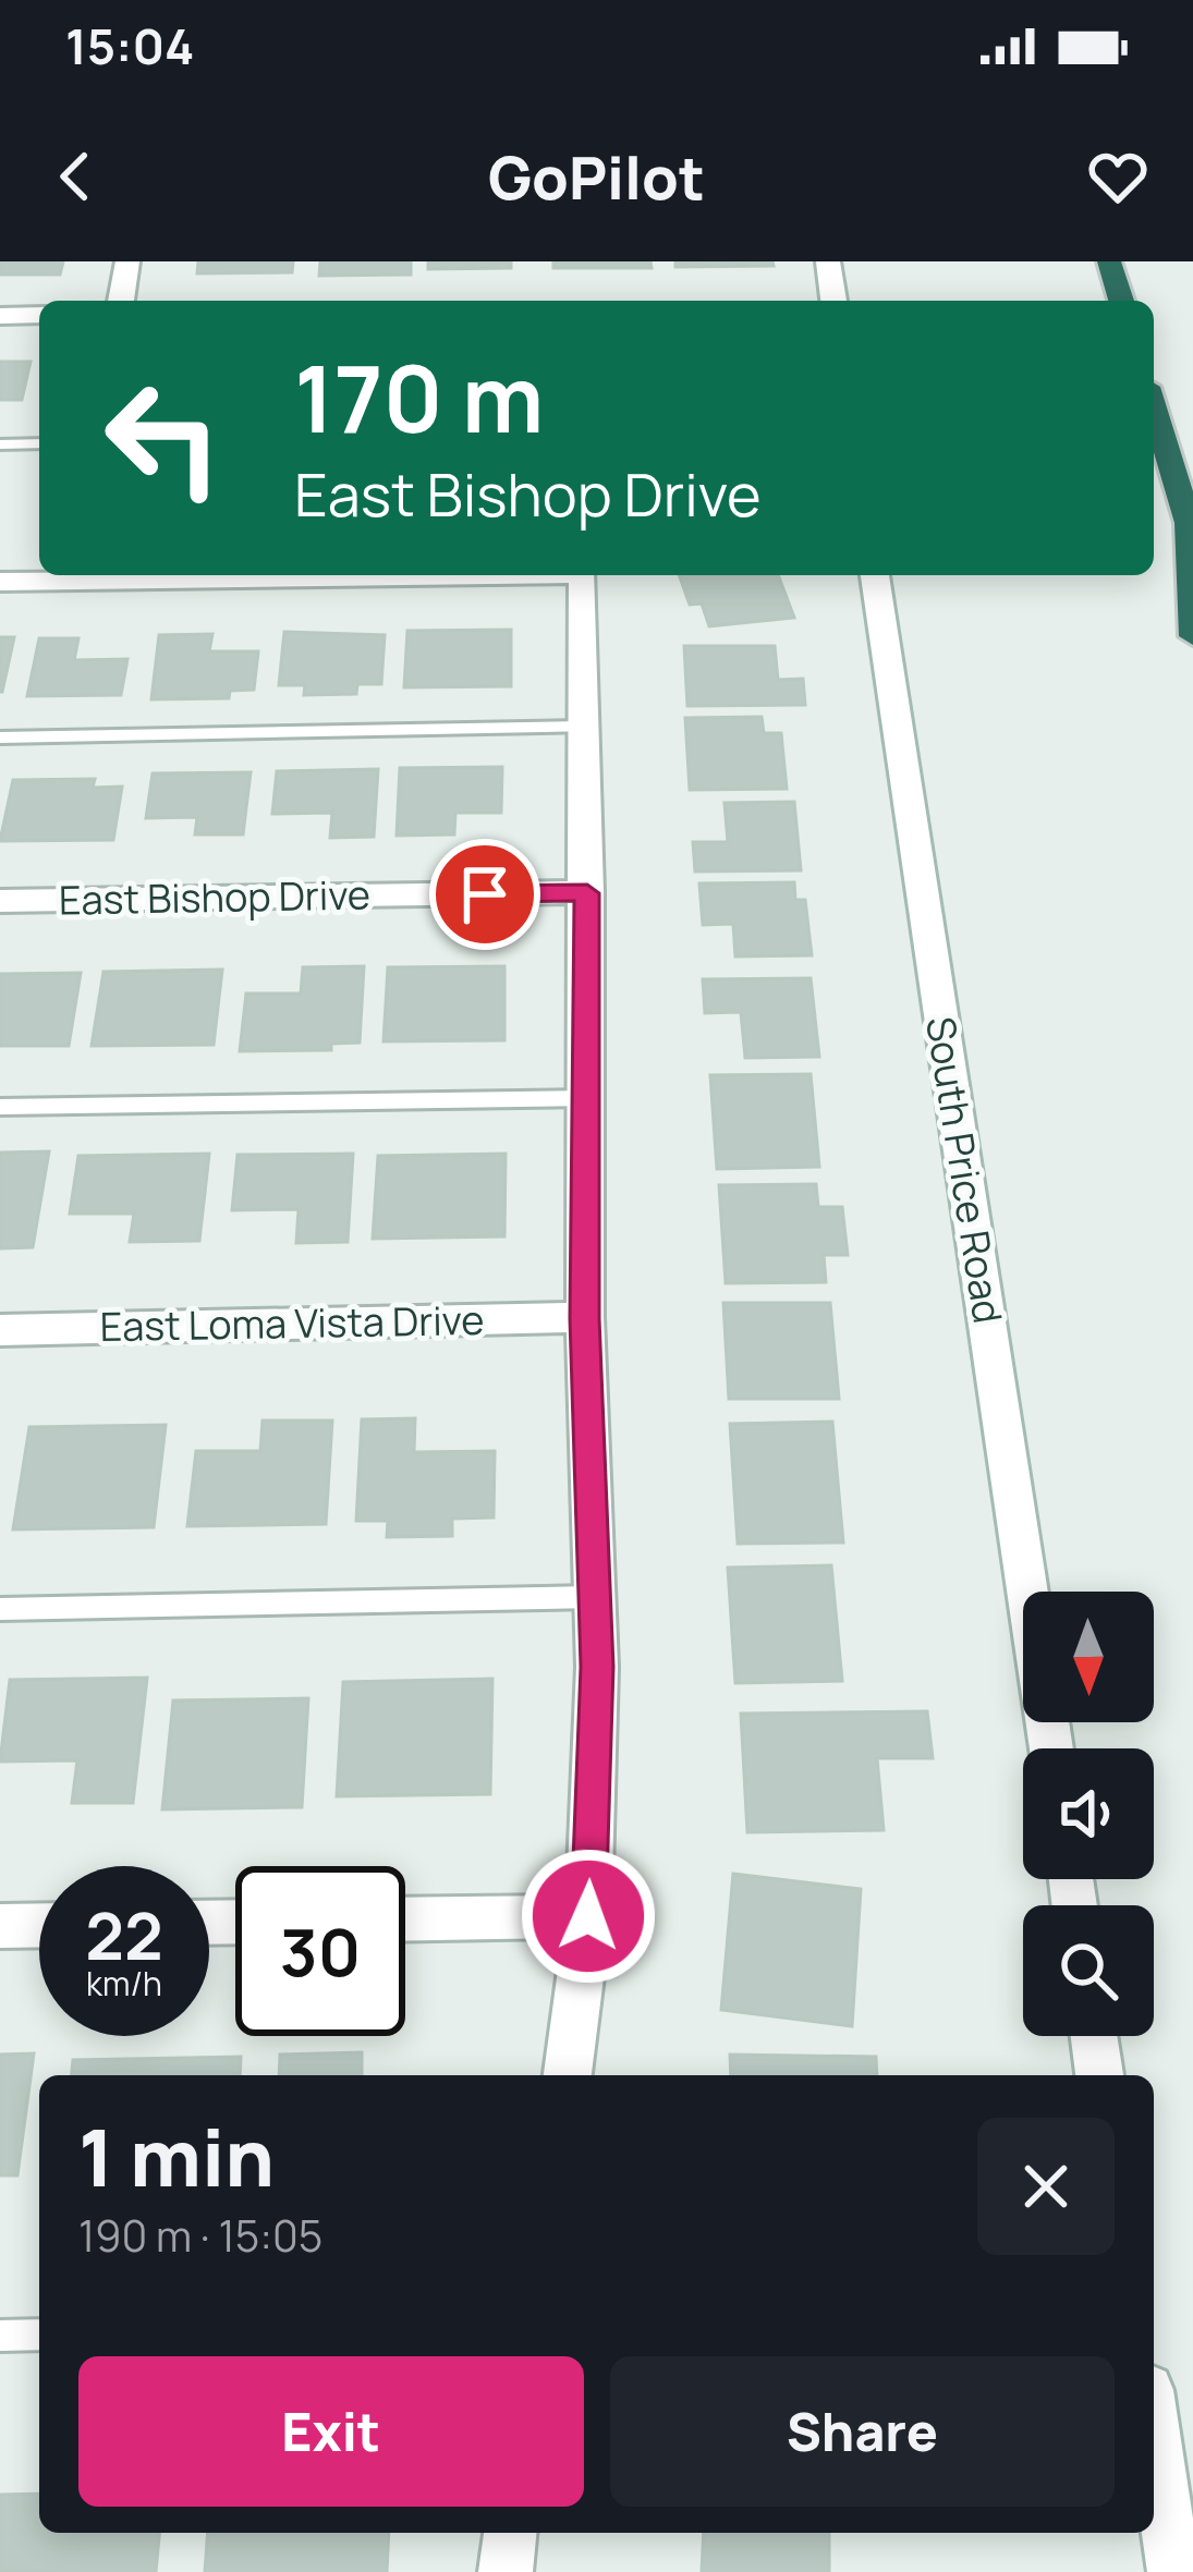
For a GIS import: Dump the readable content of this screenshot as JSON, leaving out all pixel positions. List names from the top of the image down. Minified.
{"streets":{"street":["East Bishop Drive","South Price Road","East Loma Vista Drive"]},"north":"bottom","page":{"status":"15:04","header":"GoPilot","turn":["170 m","East Bishop Drive"],"speed":"22 km/h","limit":"30","heading":["1 min","190 m · 15:05"],"buttons":["Exit","Share"]}}
